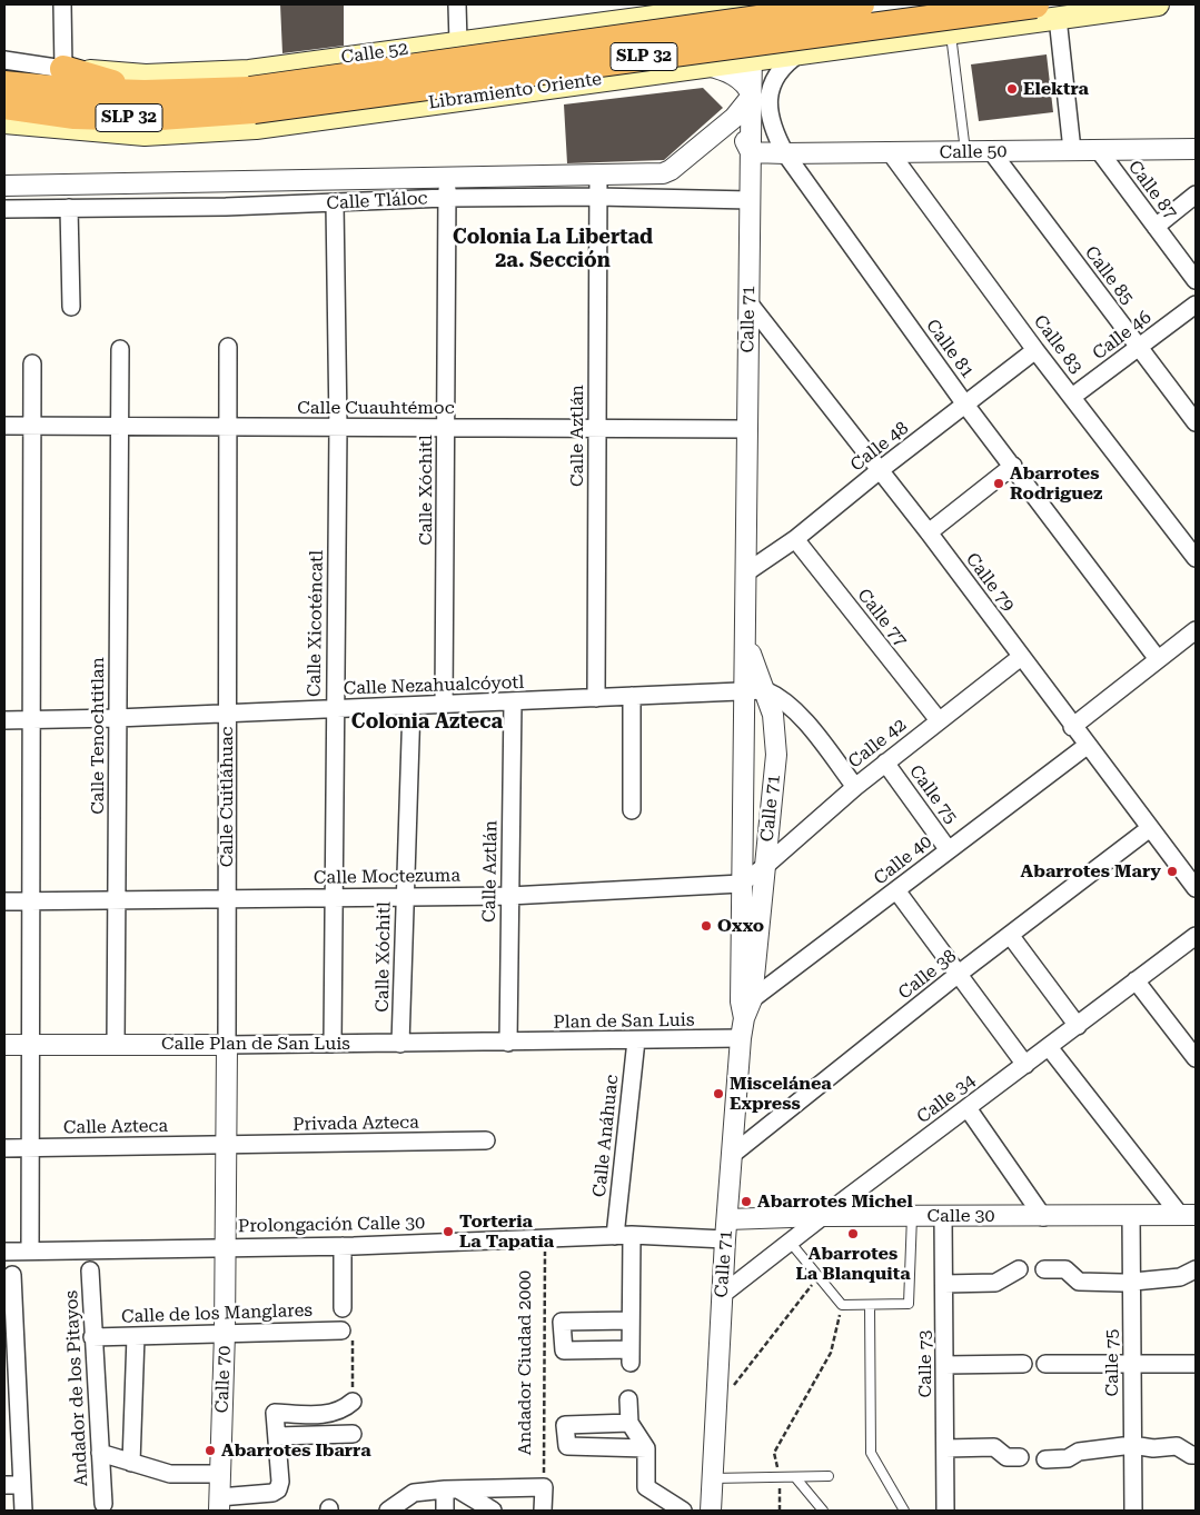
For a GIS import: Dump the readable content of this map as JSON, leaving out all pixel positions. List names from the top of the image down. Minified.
{"streets":{"highway":["SLP 32","Libramiento Oriente"],"main road":["Calle 52"],"street":["Calle 50","Calle 87","Calle Tláloc","Calle 85","Calle 71","Calle 46","Calle 83","Calle 81","Calle Cuauhtémoc","Calle Aztlán","Calle 48","Calle Xóchitl","Calle 79","Calle 77","Calle Xicoténcatl","Calle Nezahualcóyotl","Calle Tenochtitlan","Calle 42","Calle 75","Calle Cuitláhuac","Calle 40","Calle Moctezuma","Calle 38","Plan de San Luis","Calle Plan de San Luis","Calle 34","Privada Azteca","Calle Azteca","Calle Anáhuac","Calle 30","Prolongación Calle 30","Calle de los Manglares","Calle 73","Calle 70","Andador de los Pitayos"],"path":["Andador Ciudad 2000"]},"crossings":[["Calle 52","Libramiento Oriente"],["Libramiento Oriente","Calle 71"],["Libramiento Oriente","Calle 81"],["Calle 50","Calle 87"],["Calle 50","Calle 85"],["Calle 50","Calle 71"],["Calle 50","Calle 83"],["Calle 50","Calle 81"],["Calle Tláloc","Calle 71"],["Calle Tláloc","Calle Aztlán"],["Calle Tláloc","Calle Xóchitl"],["Calle Tláloc","Calle Xicoténcatl"],["Calle 85","Calle 46"],["Calle 71","Calle Cuauhtémoc"],["Calle 71","Calle 48"],["Calle 71","Calle 79"],["Calle 71","Calle Nezahualcóyotl"],["Calle 71","Calle 42"],["Calle 71","Calle 40"],["Calle 71","Calle Moctezuma"],["Calle 71","Calle 38"],["Calle 71","Plan de San Luis"],["Calle 71","Calle 34"],["Calle 71","Calle 30"],["Calle 71","Prolongación Calle 30"],["Calle 46","Calle 83"],["Calle 83","Calle 48"],["Calle 81","Calle 48"],["Calle Cuauhtémoc","Calle Aztlán"],["Calle Cuauhtémoc","Calle Xóchitl"],["Calle Cuauhtémoc","Calle Xicoténcatl"],["Calle Cuauhtémoc","Calle Tenochtitlan"],["Calle Cuauhtémoc","Calle Cuitláhuac"],["Calle Aztlán","Calle Nezahualcóyotl"],["Calle Aztlán","Calle Moctezuma"],["Calle Aztlán","Plan de San Luis"],["Calle Aztlán","Calle Plan de San Luis"],["Calle 48","Calle 79"],["Calle 48","Calle 77"],["Calle Xóchitl","Calle Nezahualcóyotl"],["Calle Xóchitl","Calle Moctezuma"],["Calle Xóchitl","Calle Plan de San Luis"],["Calle 79","Calle 42"],["Calle 79","Calle 40"],["Calle 79","Calle 38"],["Calle 77","Calle 42"],["Calle Xicoténcatl","Calle Nezahualcóyotl"],["Calle Xicoténcatl","Calle Moctezuma"],["Calle Xicoténcatl","Calle Plan de San Luis"],["Calle Nezahualcóyotl","Calle Tenochtitlan"],["Calle Nezahualcóyotl","Calle Cuitláhuac"],["Calle Tenochtitlan","Calle Moctezuma"],["Calle Tenochtitlan","Calle Plan de San Luis"],["Calle 42","Calle 75"],["Calle 75","Calle 40"],["Calle 75","Calle 30"],["Calle Cuitláhuac","Calle Moctezuma"],["Calle Cuitláhuac","Calle Plan de San Luis"],["Calle Cuitláhuac","Privada Azteca"],["Calle Cuitláhuac","Calle Azteca"],["Calle Cuitláhuac","Prolongación Calle 30"],["Calle Cuitláhuac","Calle 70"],["Plan de San Luis","Calle Plan de San Luis"],["Plan de San Luis","Calle Anáhuac"],["Calle 34","Calle 30"],["Privada Azteca","Calle Azteca"],["Calle Anáhuac","Prolongación Calle 30"],["Calle 30","Calle 73"],["Prolongación Calle 30","Andador Ciudad 2000"],["Prolongación Calle 30","Calle 70"],["Calle de los Manglares","Calle 70"],["Calle de los Manglares","Andador de los Pitayos"]],"districts":["Colonia La Libertad 2a. Sección","Colonia Azteca"],"places":["Elektra","Abarrotes Rodriguez","Abarrotes Mary","Oxxo","Miscelánea Express","Abarrotes Michel","Torteria La Tapatia","Abarrotes La Blanquita","Abarrotes Ibarra"]}
